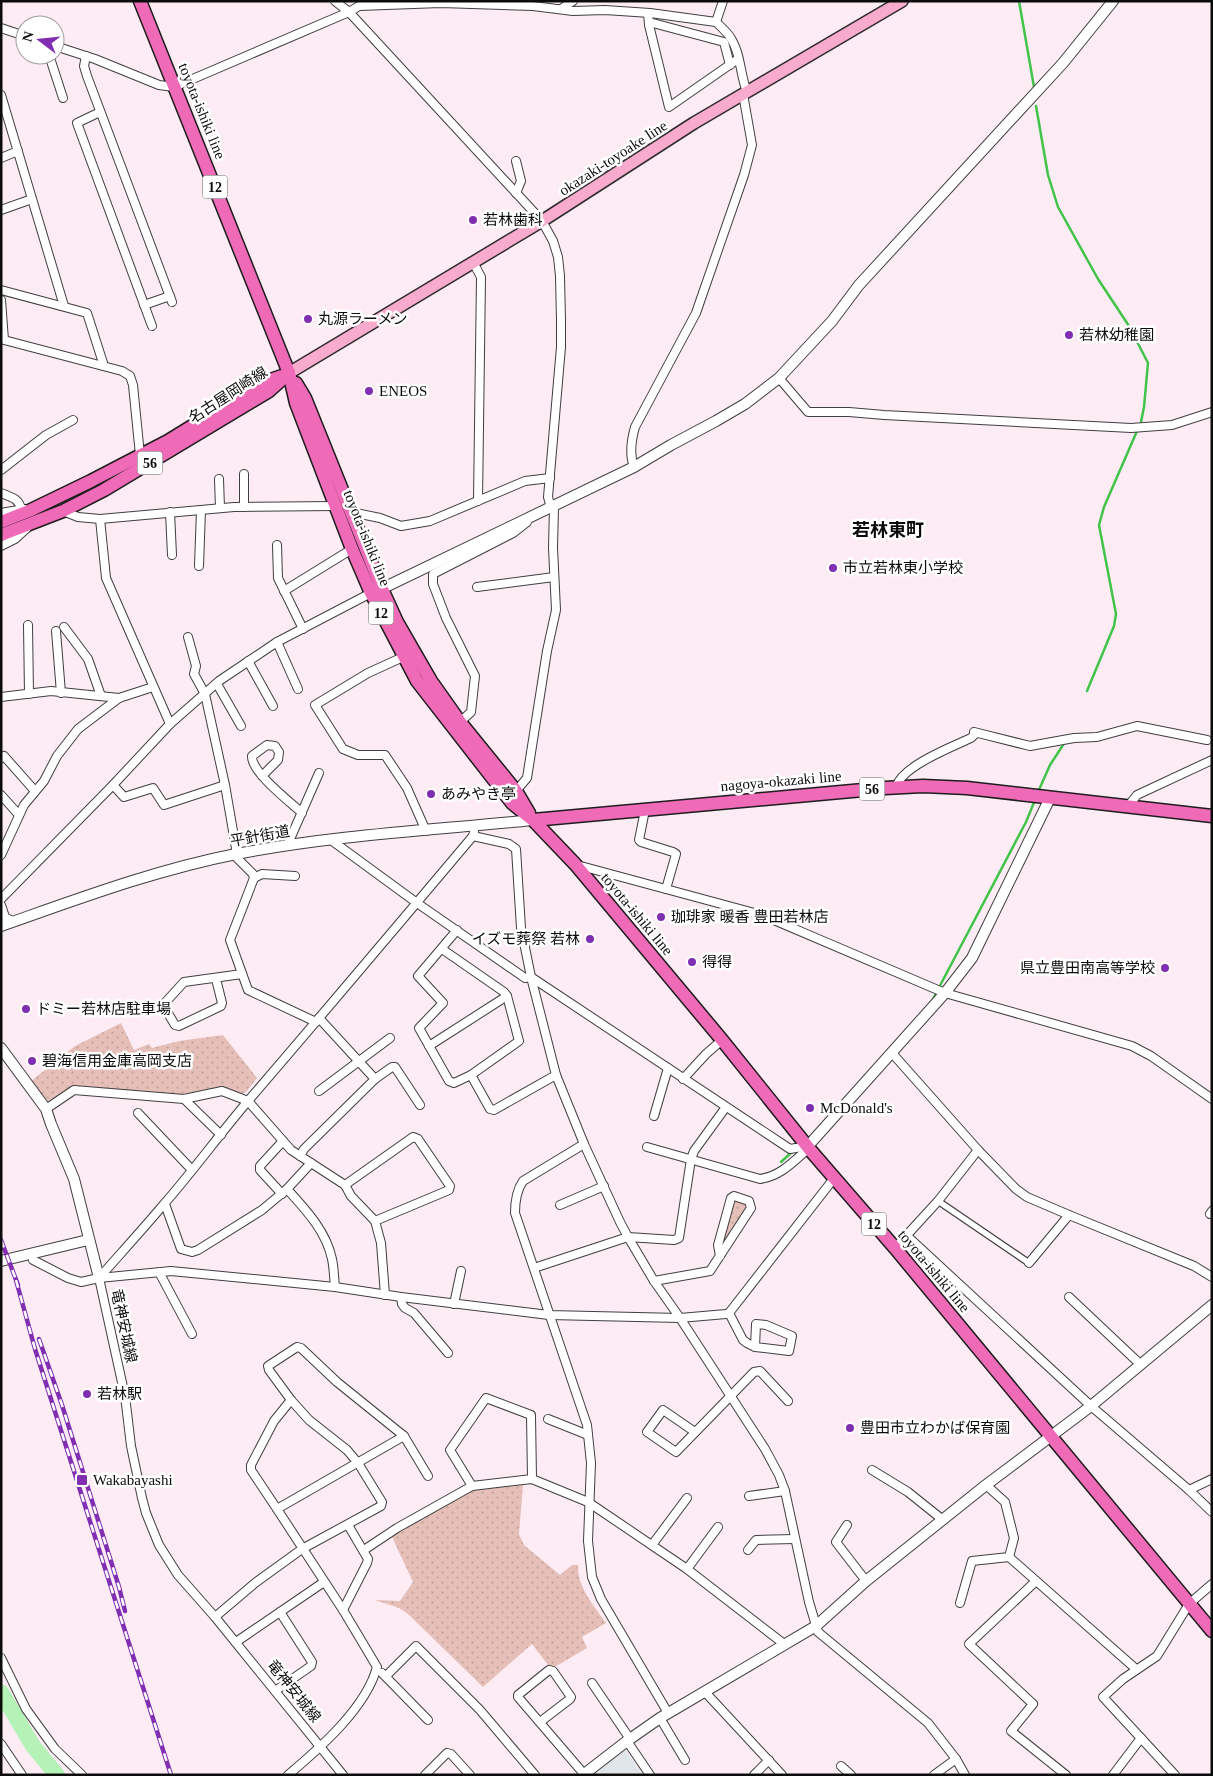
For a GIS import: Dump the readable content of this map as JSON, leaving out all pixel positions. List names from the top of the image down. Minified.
{"streets":{"main road":["toyota-ishiki line","okazaki-toyoake line","12","名古屋岡崎線","56","nagoya-okazaki line"],"street":["平針街道","竜神安城線"]},"crossings":[["toyota-ishiki line","okazaki-toyoake line"],["toyota-ishiki line","名古屋岡崎線"],["toyota-ishiki line","nagoya-okazaki line"],["toyota-ishiki line","平針街道"],["okazaki-toyoake line","名古屋岡崎線"],["nagoya-okazaki line","平針街道"]],"districts":["若林東町"],"places":{"other":["若林歯科","丸源ラーメン","若林幼稚園","ENEOS","市立若林東小学校","あみやき亭","珈琲家 暖香 豊田若林店","イズモ葬祭 若林","得得","県立豊田南高等学校","ドミー若林店駐車場","碧海信用金庫高岡支店","McDonald's","若林駅","豊田市立わかば保育園"],"transit":["Wakabayashi"]},"north":"left"}
